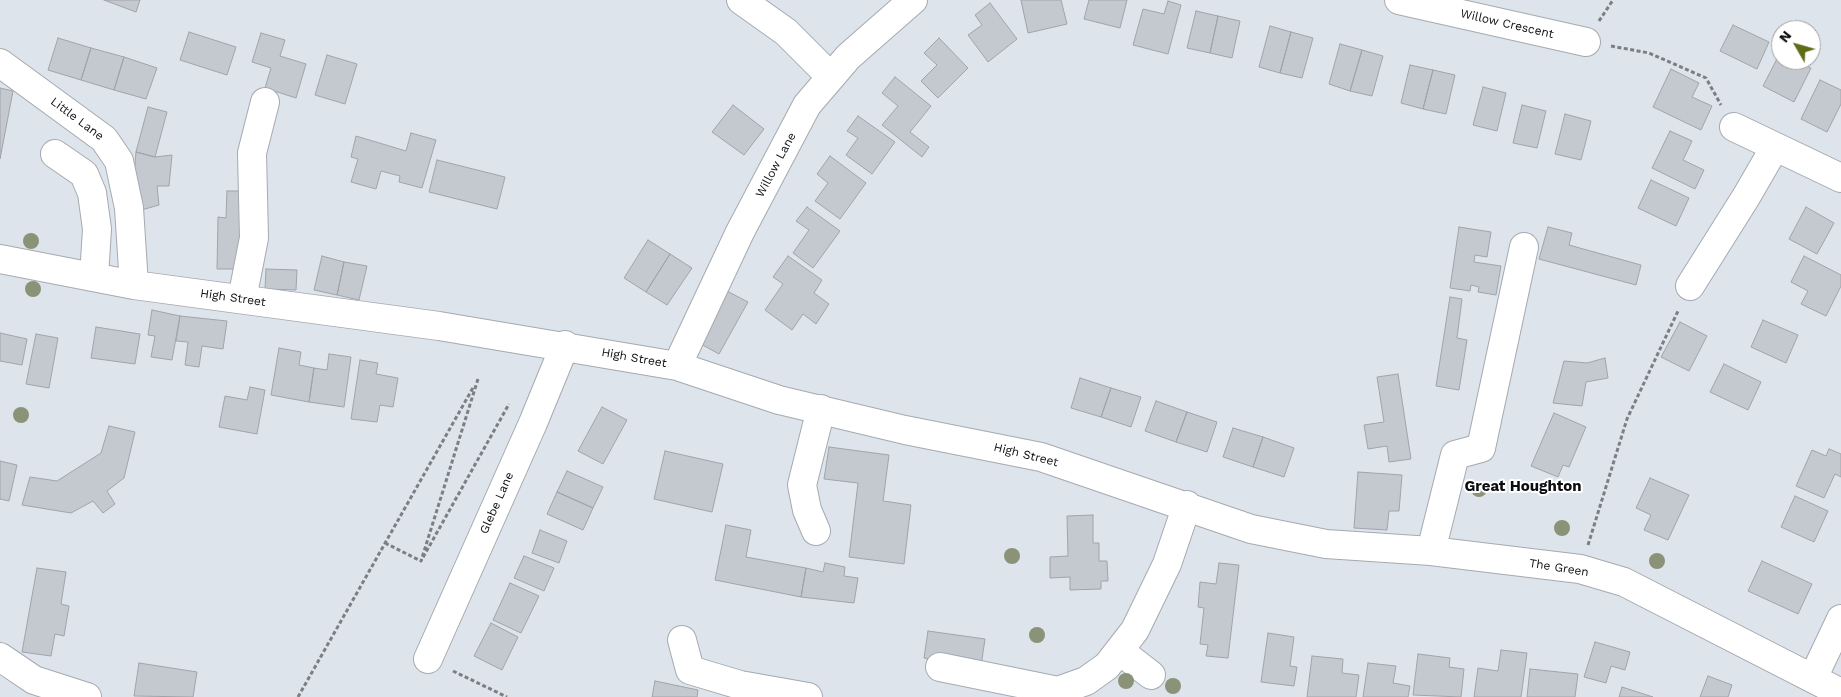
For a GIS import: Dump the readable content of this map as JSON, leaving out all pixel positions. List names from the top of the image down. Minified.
{"streets":{"street":["Willow Crescent","Little Lane","Willow Lane","High Street","Glebe Lane","The Green"]},"crossings":[["Little Lane","High Street"],["Willow Lane","High Street"],["High Street","Glebe Lane"],["High Street","The Green"]],"districts":["Great Houghton"],"north":"top left"}
